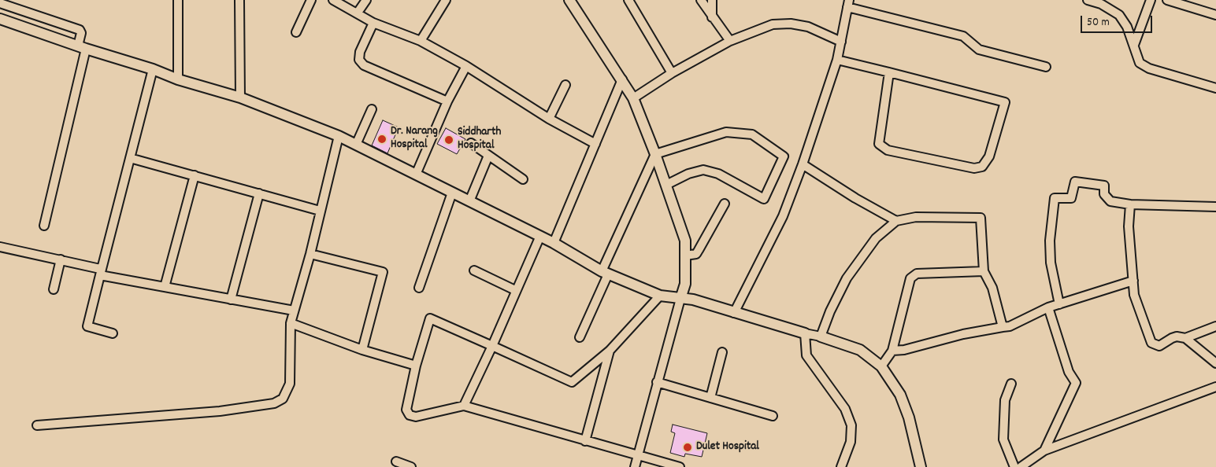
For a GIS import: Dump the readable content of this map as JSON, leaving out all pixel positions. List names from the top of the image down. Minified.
{"places":["Dr. Narang Hospital","Siddharth Hospital","Dulet Hospital"],"scale_bar":"50 m"}
